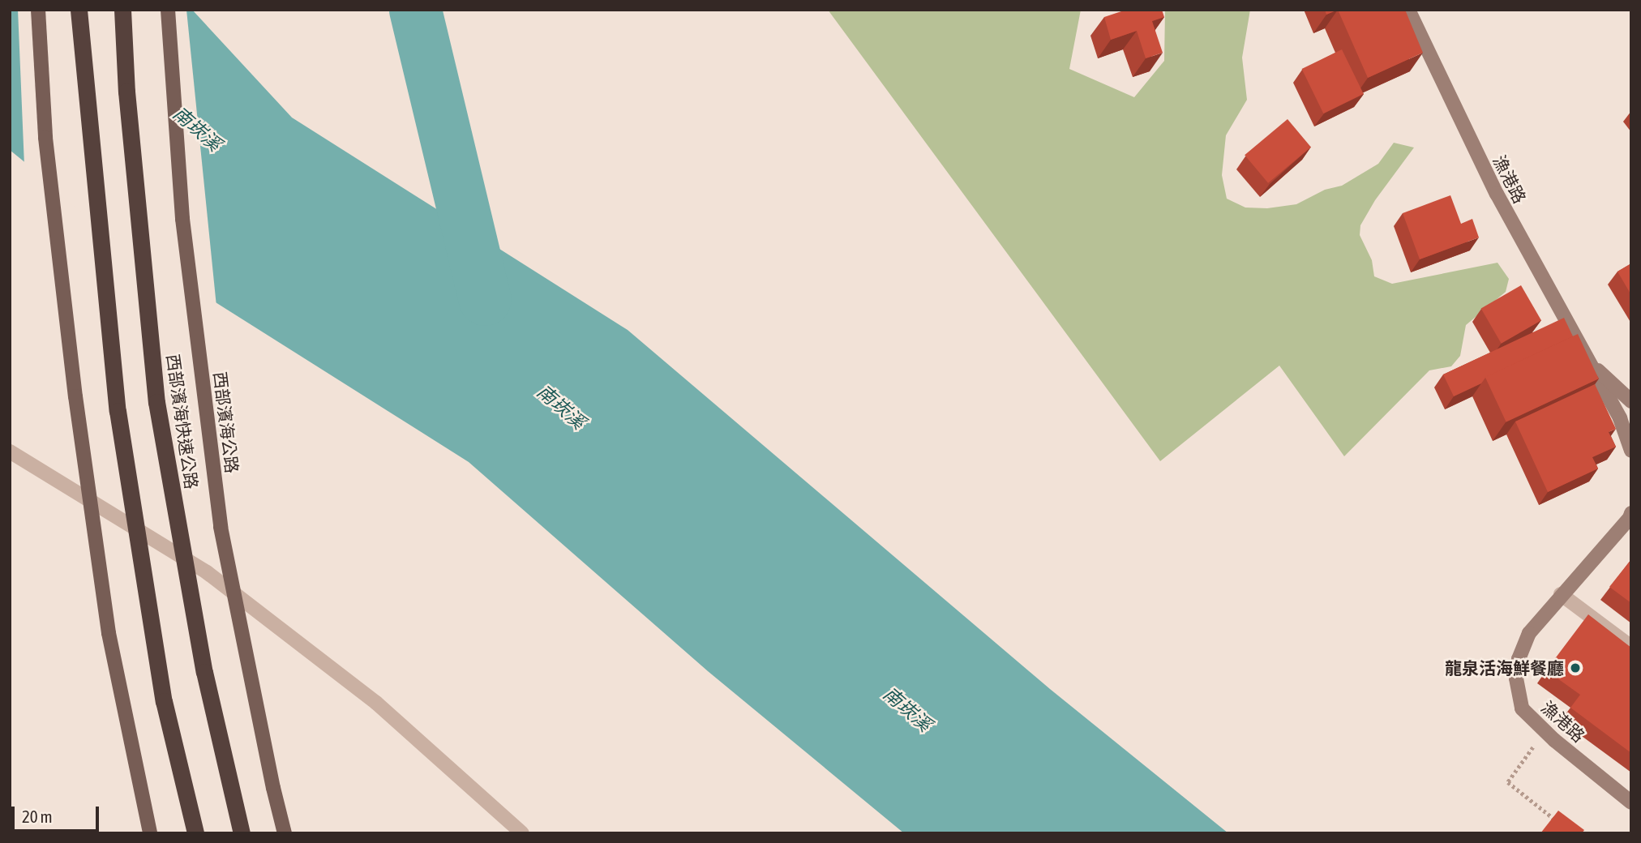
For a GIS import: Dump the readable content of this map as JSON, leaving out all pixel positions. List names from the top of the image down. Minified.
{"streets":{"highway":["西部濱海快速公路"],"main road":["西部濱海公路"],"street":["漁港路"]},"water":["南崁溪"],"places":["龍泉活海鮮餐廳"],"scale_bar":"20 m"}
